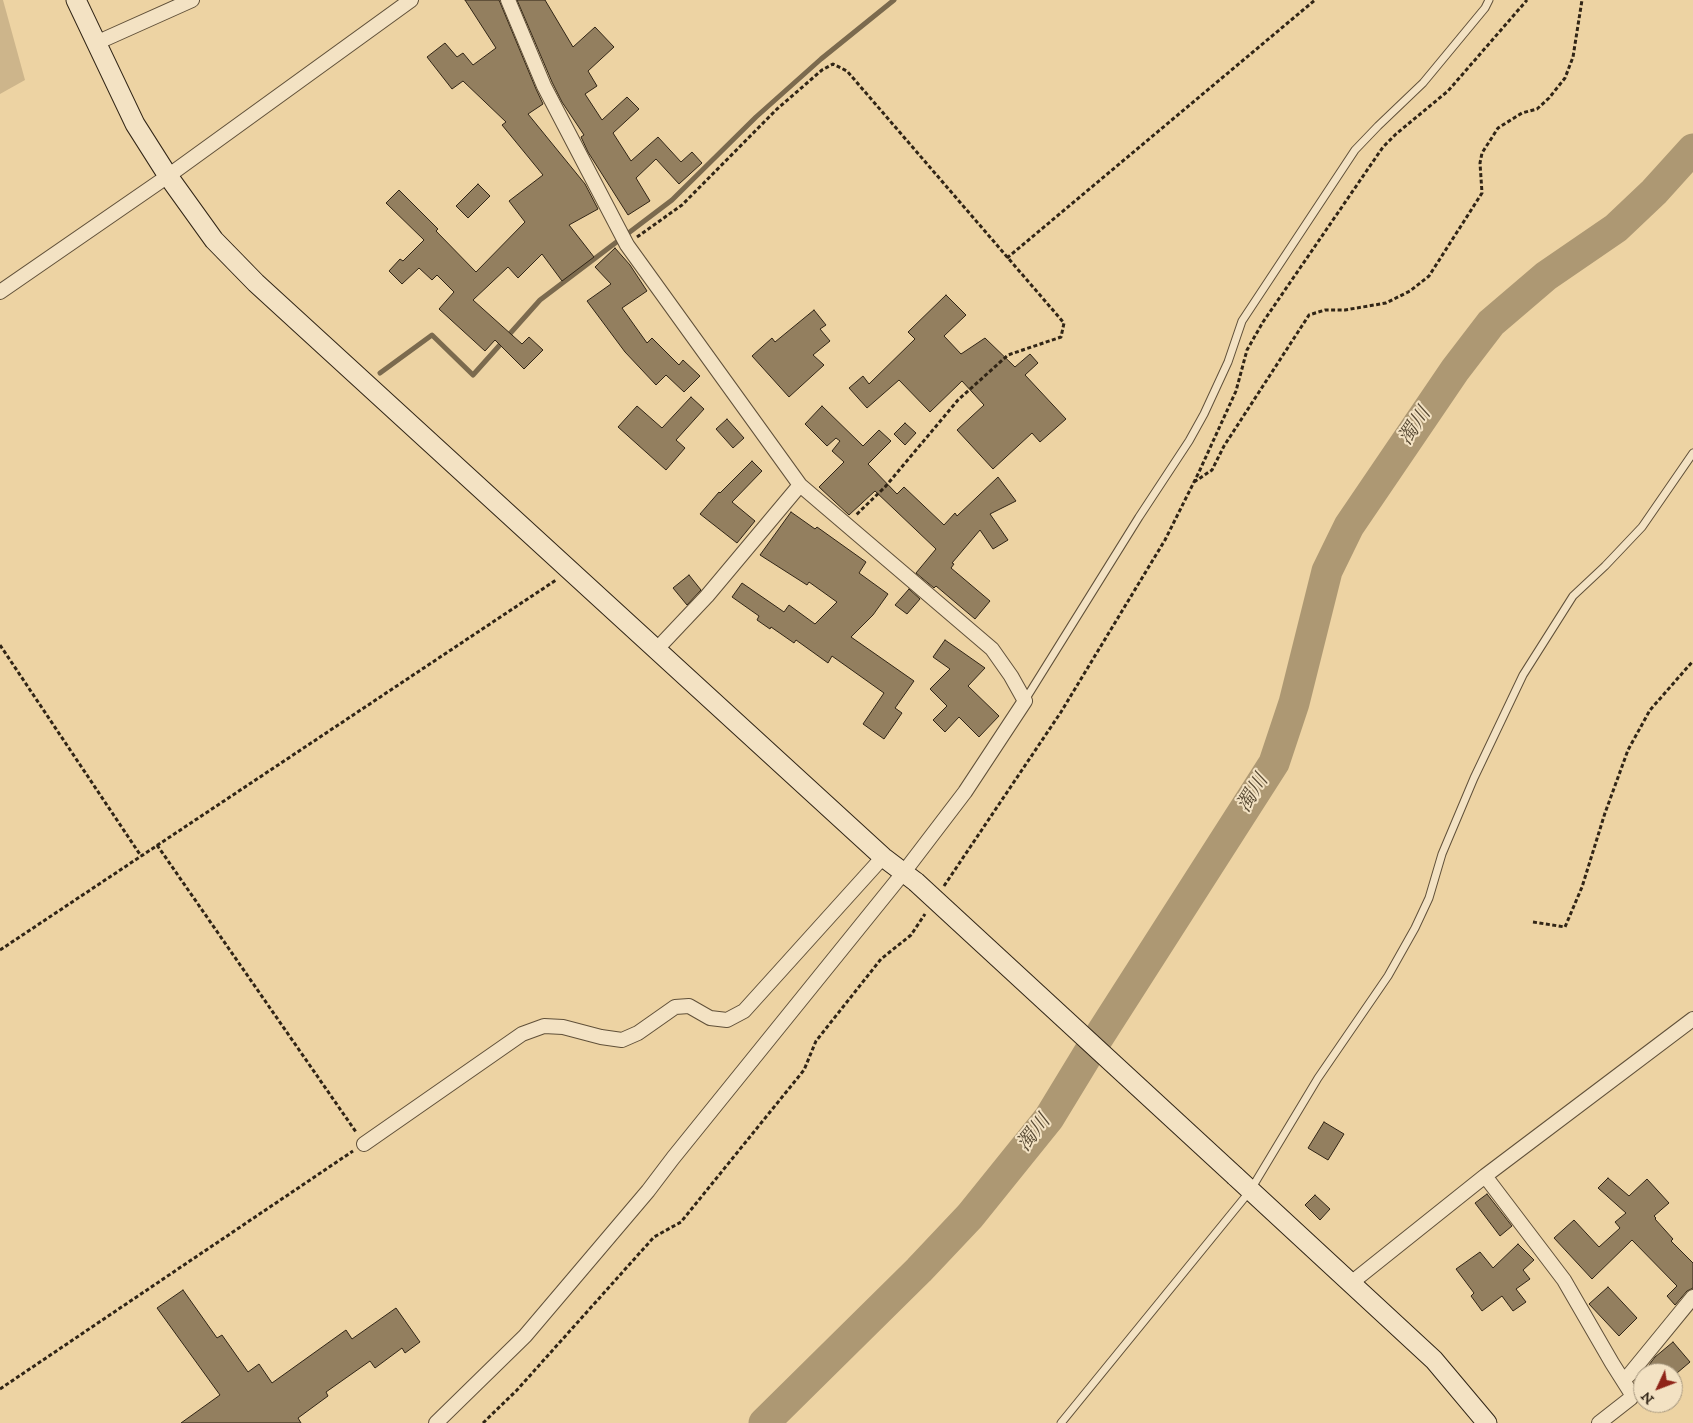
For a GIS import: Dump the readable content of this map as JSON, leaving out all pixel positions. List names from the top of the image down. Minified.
{"water":["濁川"],"north":"bottom left"}
